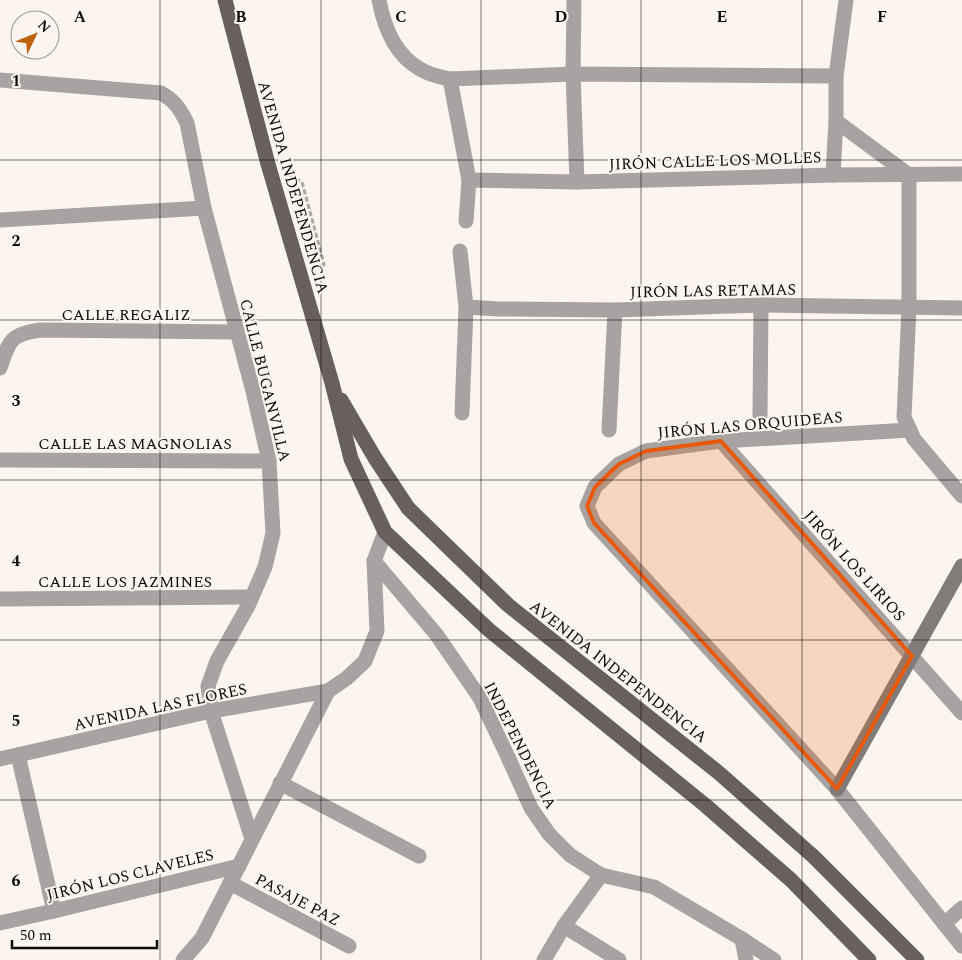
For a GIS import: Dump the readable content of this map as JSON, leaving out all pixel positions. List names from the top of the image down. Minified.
{"streets":{"main road":["AVENIDA INDEPENDENCIA"],"street":["JIRÓN CALLE LOS MOLLES","JIRÓN LAS RETAMAS","CALLE REGALIZ","CALLE BUGANVILLA","JIRÓN LAS ORQUIDEAS","CALLE LAS MAGNOLIAS","JIRÓN LOS LIRIOS","CALLE LOS JAZMINES","AVENIDA LAS FLORES","INDEPENDENCIA","JIRÓN LOS CLAVELES","PASAJE PAZ"]},"crossings":[["CALLE REGALIZ","CALLE BUGANVILLA"],["CALLE BUGANVILLA","CALLE LAS MAGNOLIAS"],["CALLE BUGANVILLA","CALLE LOS JAZMINES"],["CALLE BUGANVILLA","AVENIDA LAS FLORES"],["JIRÓN LAS ORQUIDEAS","JIRÓN LOS LIRIOS"]],"scale_bar":"50 m","north":"top right","grid":{"columns":["A","B","C","D","E","F"],"rows":["1","2","3","4","5","6"]}}
